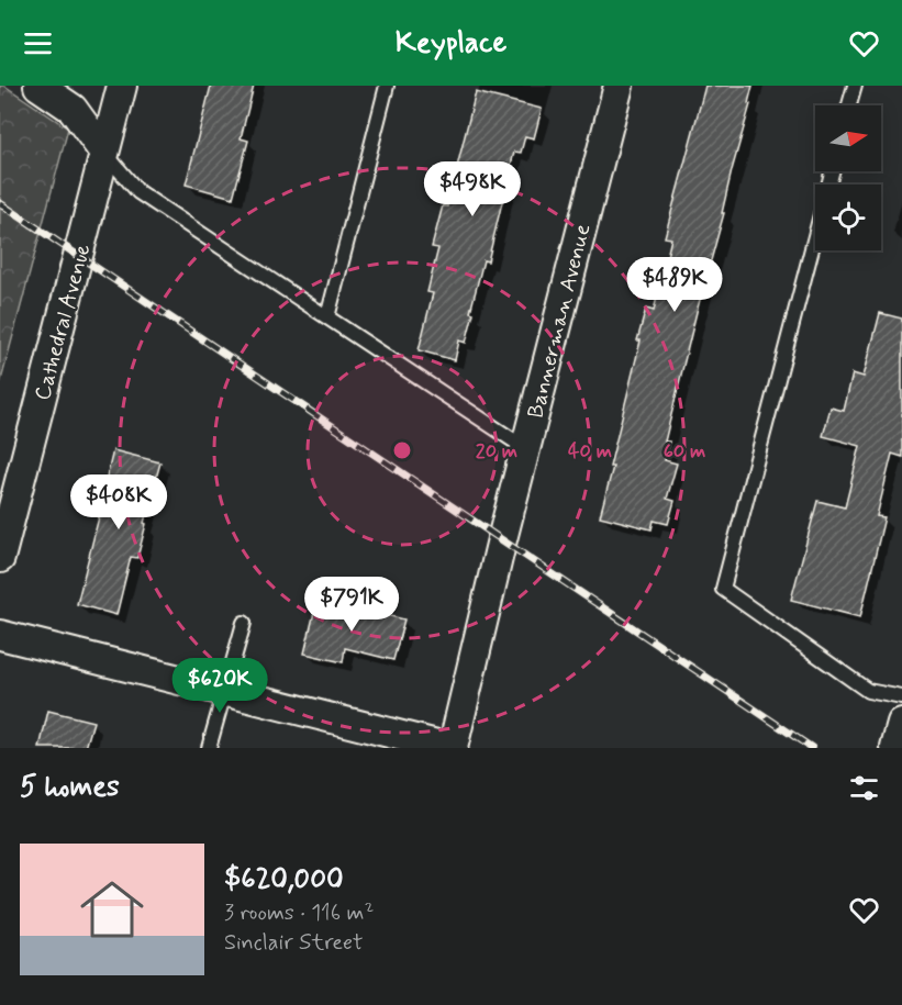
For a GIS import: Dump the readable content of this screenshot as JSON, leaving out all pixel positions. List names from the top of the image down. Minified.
{"streets":{"street":["Bannerman Avenue","Cathedral Avenue"]},"north":"right","page":{"header":"Keyplace","price":["$498K","$489K","$408K","$791K","$620K"],"heading":"5 homes","list":[{"name":"$620,000","note":"3 rooms · 116 m² · Sinclair Street"}]},"rings":["20 m","40 m","60 m"]}
